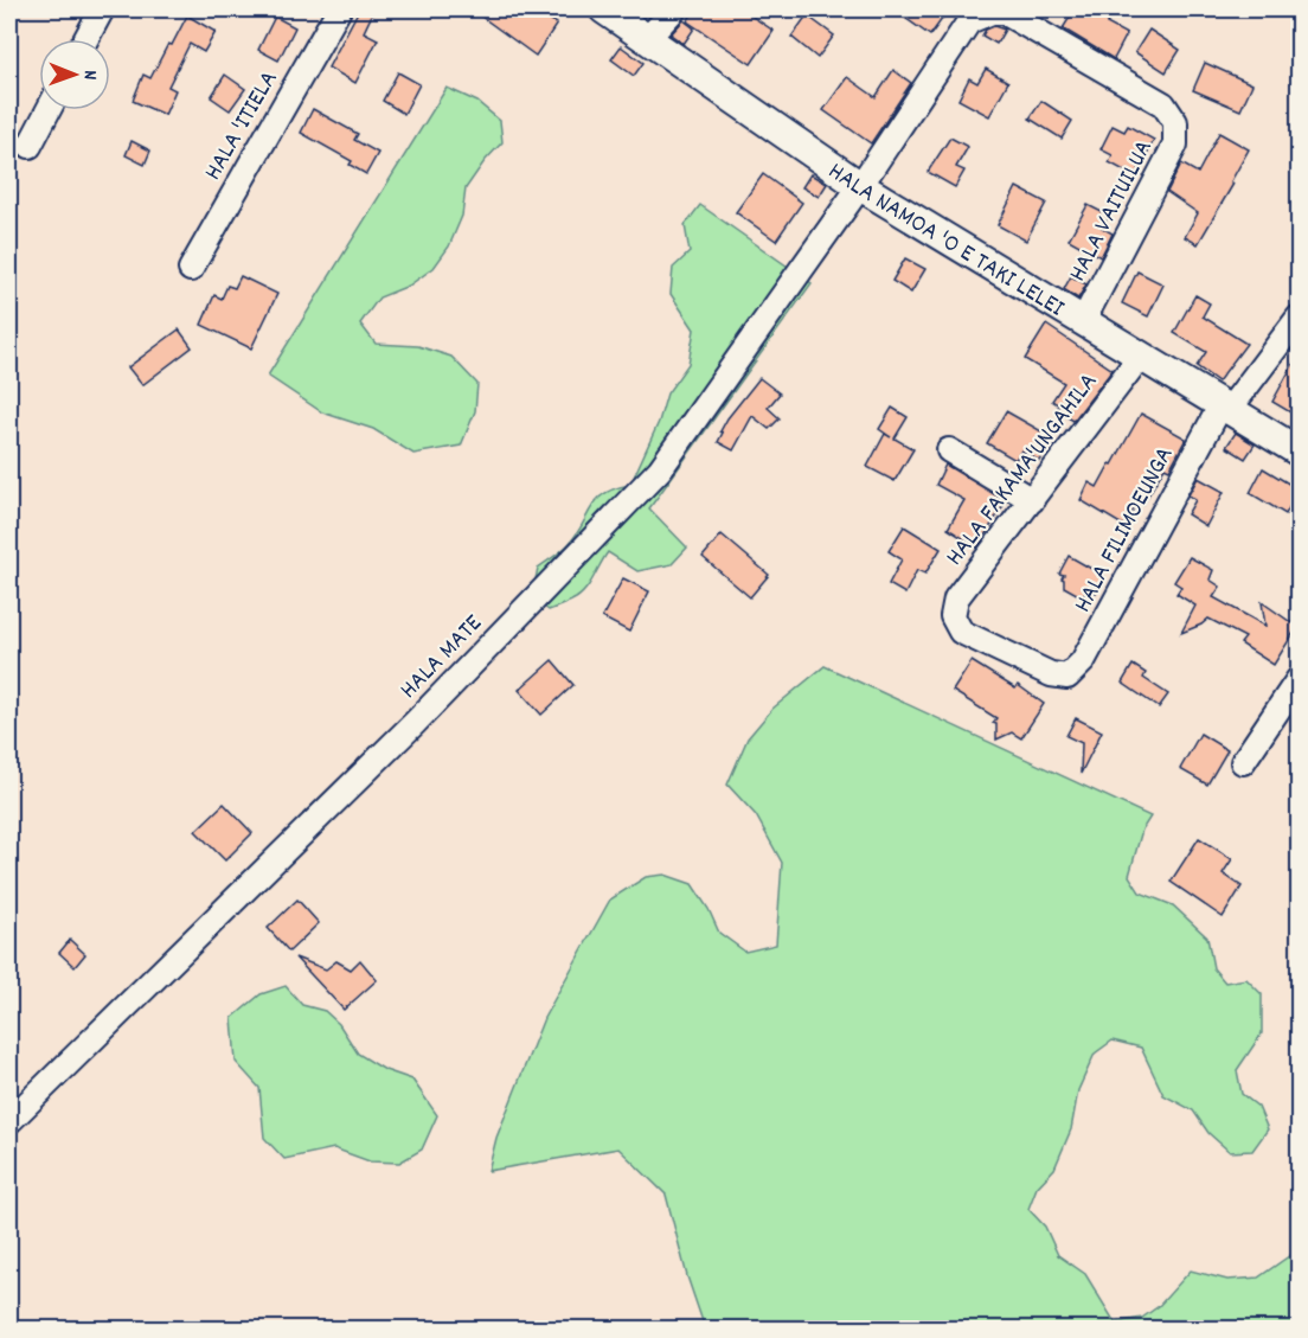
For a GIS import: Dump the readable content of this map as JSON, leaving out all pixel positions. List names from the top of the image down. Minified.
{"streets":{"street":["HALA 'ITIELA","HALA VAITUILUA","HALA NAMOA 'O E TAKI LELEI","HALA FAKAMA'UNGAHILA","HALA FILIMOEUNGA","HALA MATE"]},"crossings":[["HALA VAITUILUA","HALA NAMOA 'O E TAKI LELEI"],["HALA VAITUILUA","HALA MATE"],["HALA NAMOA 'O E TAKI LELEI","HALA FAKAMA'UNGAHILA"],["HALA NAMOA 'O E TAKI LELEI","HALA FILIMOEUNGA"],["HALA NAMOA 'O E TAKI LELEI","HALA MATE"],["HALA FAKAMA'UNGAHILA","HALA FILIMOEUNGA"]],"north":"right"}
